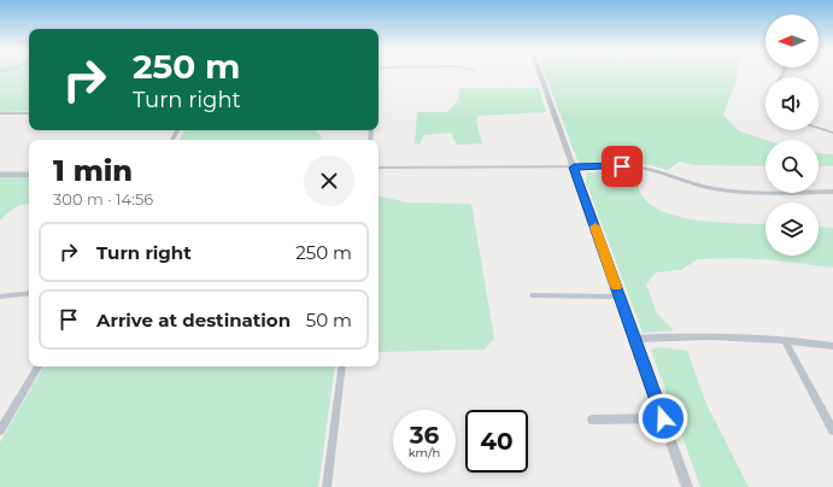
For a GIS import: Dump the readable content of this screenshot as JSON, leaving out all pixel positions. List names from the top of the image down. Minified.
{"north":"left","page":{"turn":["250 m","Turn right"],"heading":["1 min","300 m · 14:56"],"list":[{"name":"Turn right","value":"250 m"},{"name":"Arrive at destination","value":"50 m"}],"speed":"36 km/h","limit":"40"}}
